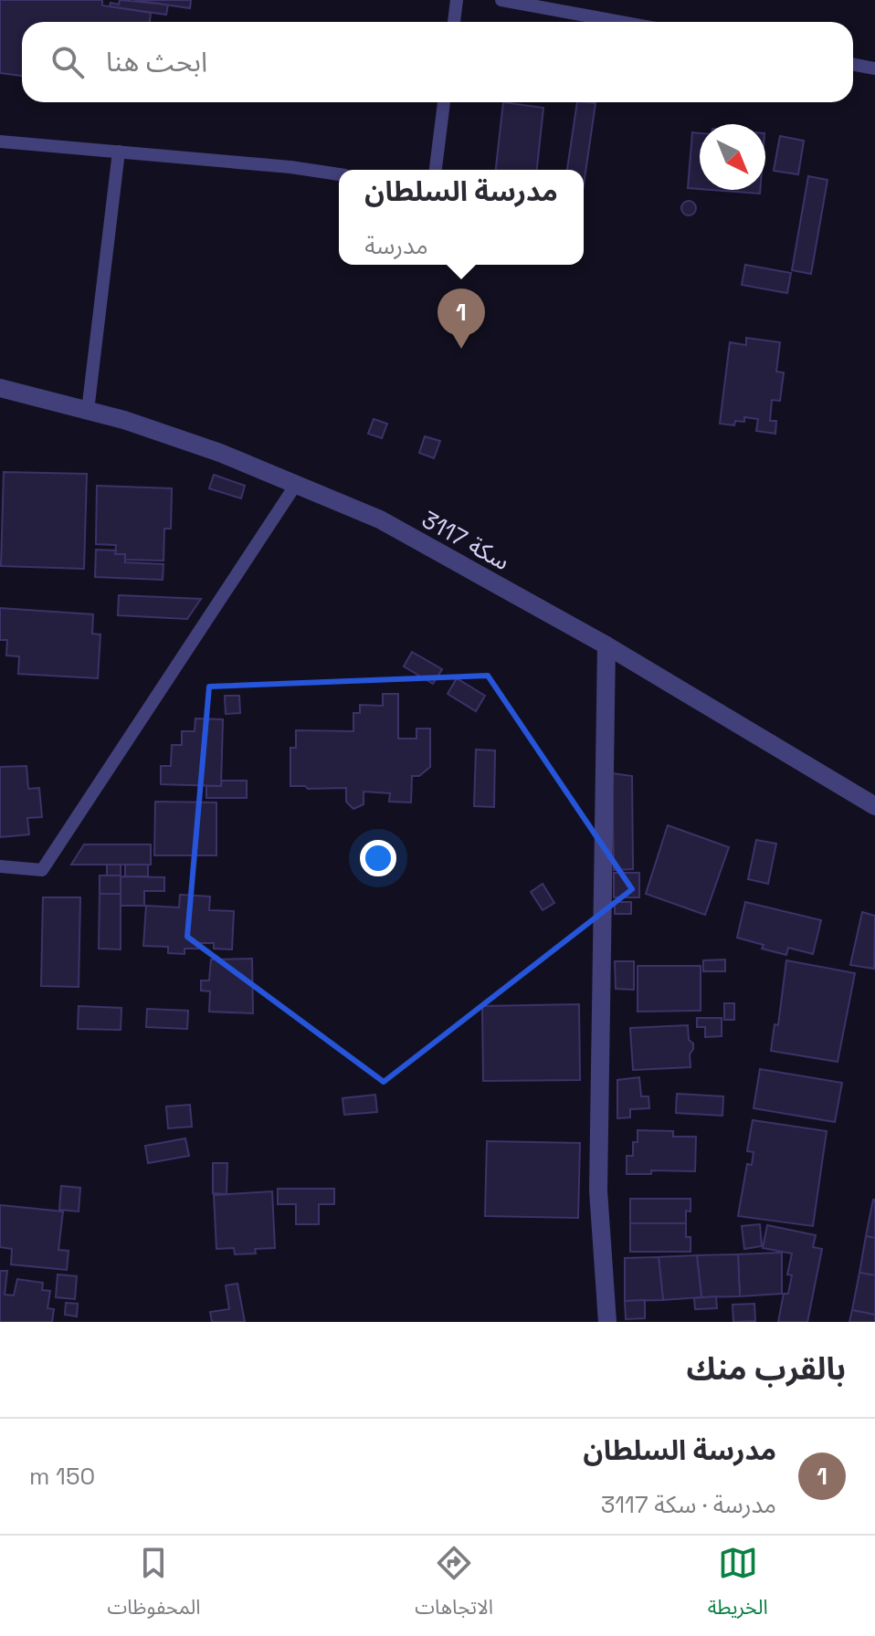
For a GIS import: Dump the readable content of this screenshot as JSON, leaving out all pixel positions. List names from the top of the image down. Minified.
{"streets":{"street":["سكة 3117"]},"north":"bottom right","page":{"search":"ابحث هنا","popup":["مدرسة السلطان","مدرسة"],"pins":"1","heading":"بالقرب منك","list":[{"mark":"1","name":"مدرسة السلطان","note":"مدرسة · سكة 3117","value":"150 m"}],"nav":["الخريطة","الاتجاهات","المحفوظات"]}}
